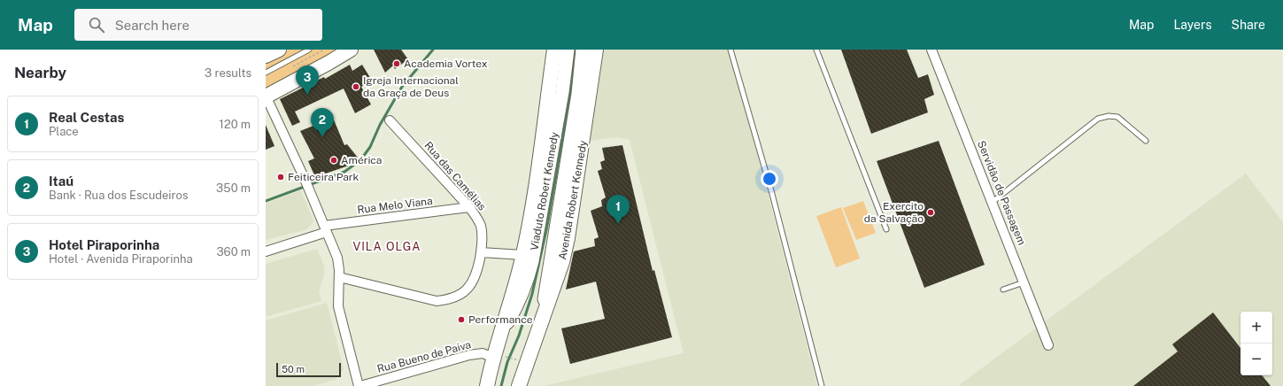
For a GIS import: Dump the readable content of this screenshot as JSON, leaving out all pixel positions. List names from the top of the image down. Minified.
{"streets":{"main road":["Viaduto Robert Kennedy","Avenida Robert Kennedy"],"street":["Rua das Camélias","Servidão de Passagem","Rua Melo Viana","Rua Bueno de Paiva"]},"crossings":[["Rua das Camélias","Rua Melo Viana"],["Viaduto Robert Kennedy","Avenida Robert Kennedy"]],"districts":["VILA OLGA"],"places":["Academia Vortex","Igreja Internacional da Graça de Deus","América","Feiticeira Park","Exercito da Salvação","Performance"],"scale_bar":"50 m","page":{"header":"Map","search":"Search here","nav":["Map","Layers","Share"],"heading":["Nearby","3 results"],"pins":["3","2","1"],"list":[{"mark":"1","name":"Real Cestas","note":"Place","value":"120 m"},{"mark":"2","name":"Itaú","note":"Bank · Rua dos Escudeiros","value":"350 m"},{"mark":"3","name":"Hotel Piraporinha","note":"Hotel · Avenida Piraporinha","value":"360 m"}],"map_buttons":["+","−"],"scale":"50 m"}}
